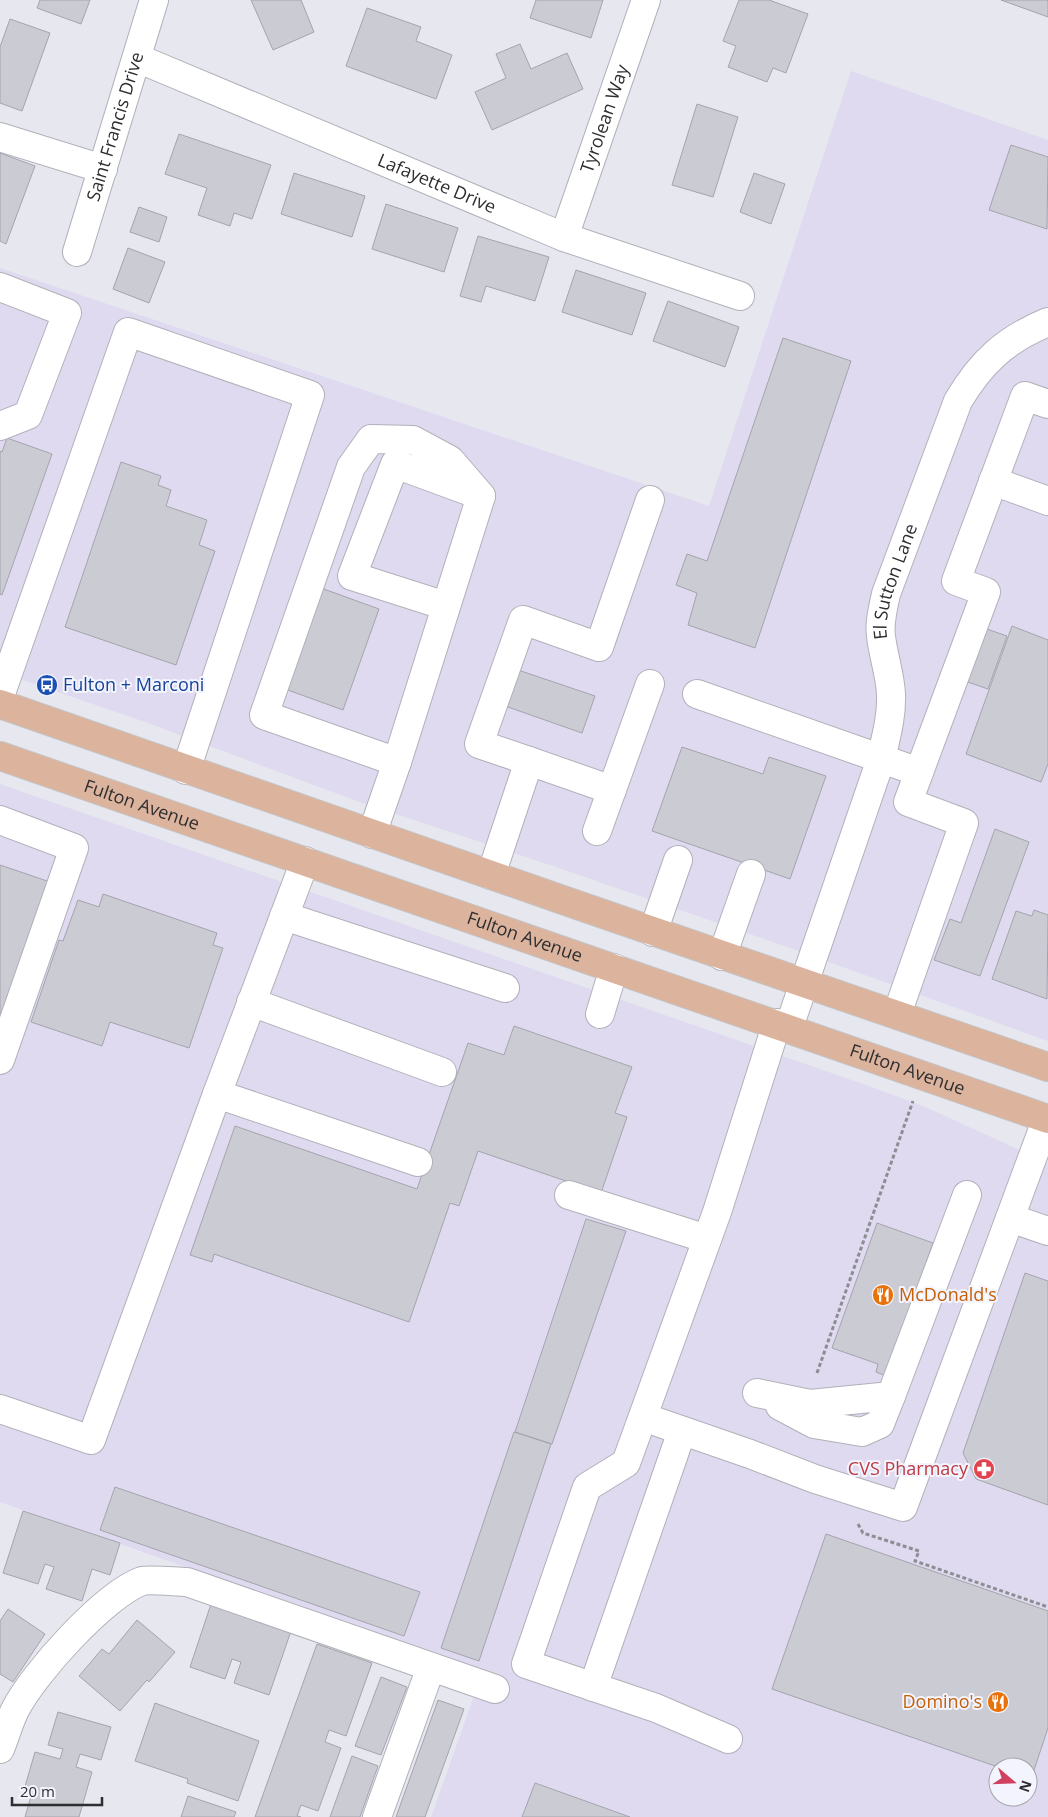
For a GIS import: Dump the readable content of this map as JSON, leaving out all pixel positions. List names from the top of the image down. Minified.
{"streets":{"main road":["Fulton Avenue"],"street":["Tyrolean Way","Saint Francis Drive","Lafayette Drive","El Sutton Lane"]},"crossings":[["Tyrolean Way","Lafayette Drive"],["Saint Francis Drive","Lafayette Drive"],["El Sutton Lane","Fulton Avenue"]],"places":{"bus stop":["Fulton + Marconi"],"restaurant":["McDonald's","Domino's"],"pharmacy":["CVS Pharmacy"]},"scale_bar":"20 m","north":"right"}
